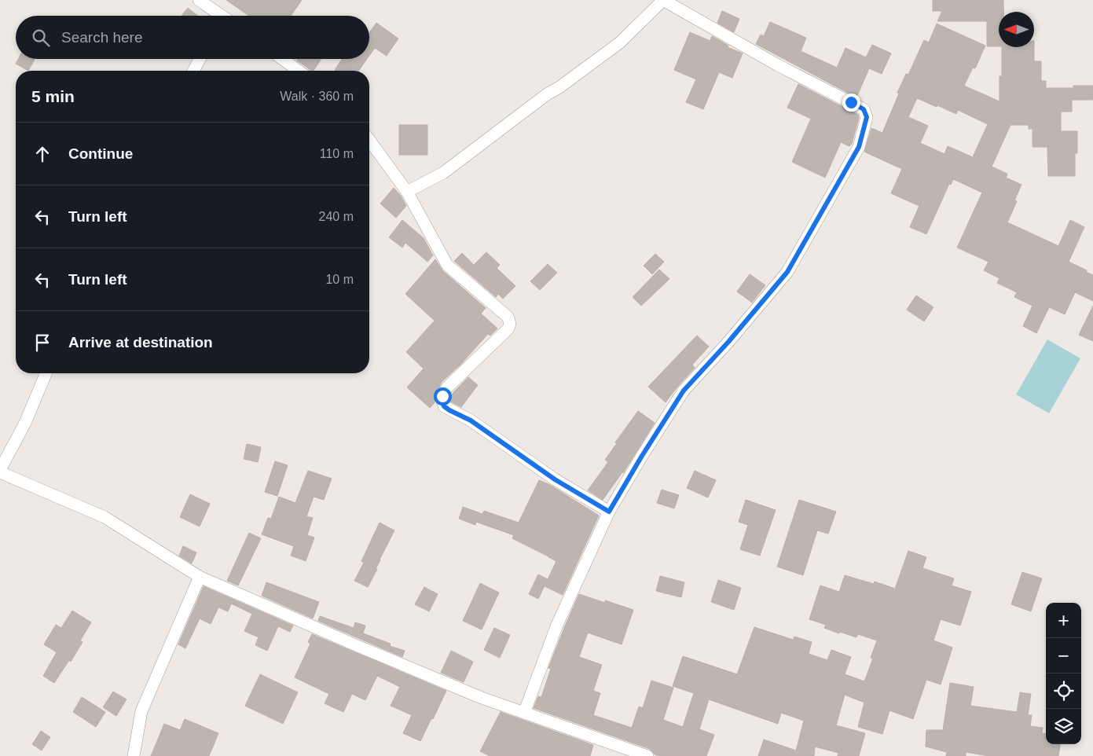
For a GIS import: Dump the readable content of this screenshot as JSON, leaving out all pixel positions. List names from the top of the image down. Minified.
{"north":"left","page":{"search":"Search here","heading":["5 min","Walk · 360 m"],"list":[["Continue","110 m"],["Turn left","240 m"],["Turn left","10 m"],"Arrive at destination"],"map_buttons":["+","−"]}}
